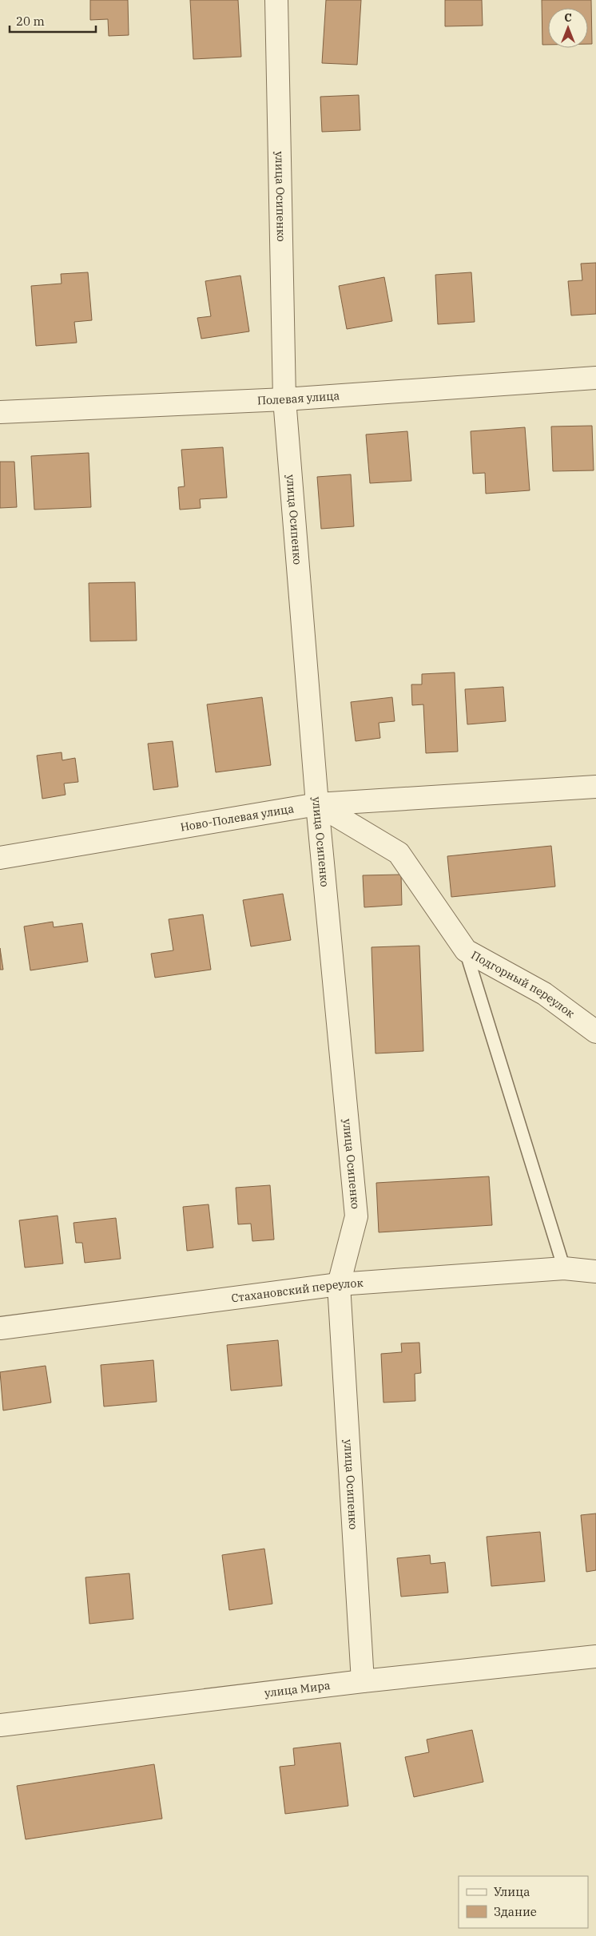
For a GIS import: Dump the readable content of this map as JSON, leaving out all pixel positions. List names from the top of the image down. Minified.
{"streets":{"street":["улица Осипенко","Полевая улица","Ново-Полевая улица","Подгорный переулок","Стахановский переулок","улица Мира"]},"crossings":[["улица Осипенко","Полевая улица"],["улица Осипенко","Ново-Полевая улица"],["улица Осипенко","Подгорный переулок"],["улица Осипенко","Стахановский переулок"],["улица Осипенко","улица Мира"],["Ново-Полевая улица","Подгорный переулок"]],"legend":["Улица","Здание"],"scale_bar":"20 m","north":"top"}
